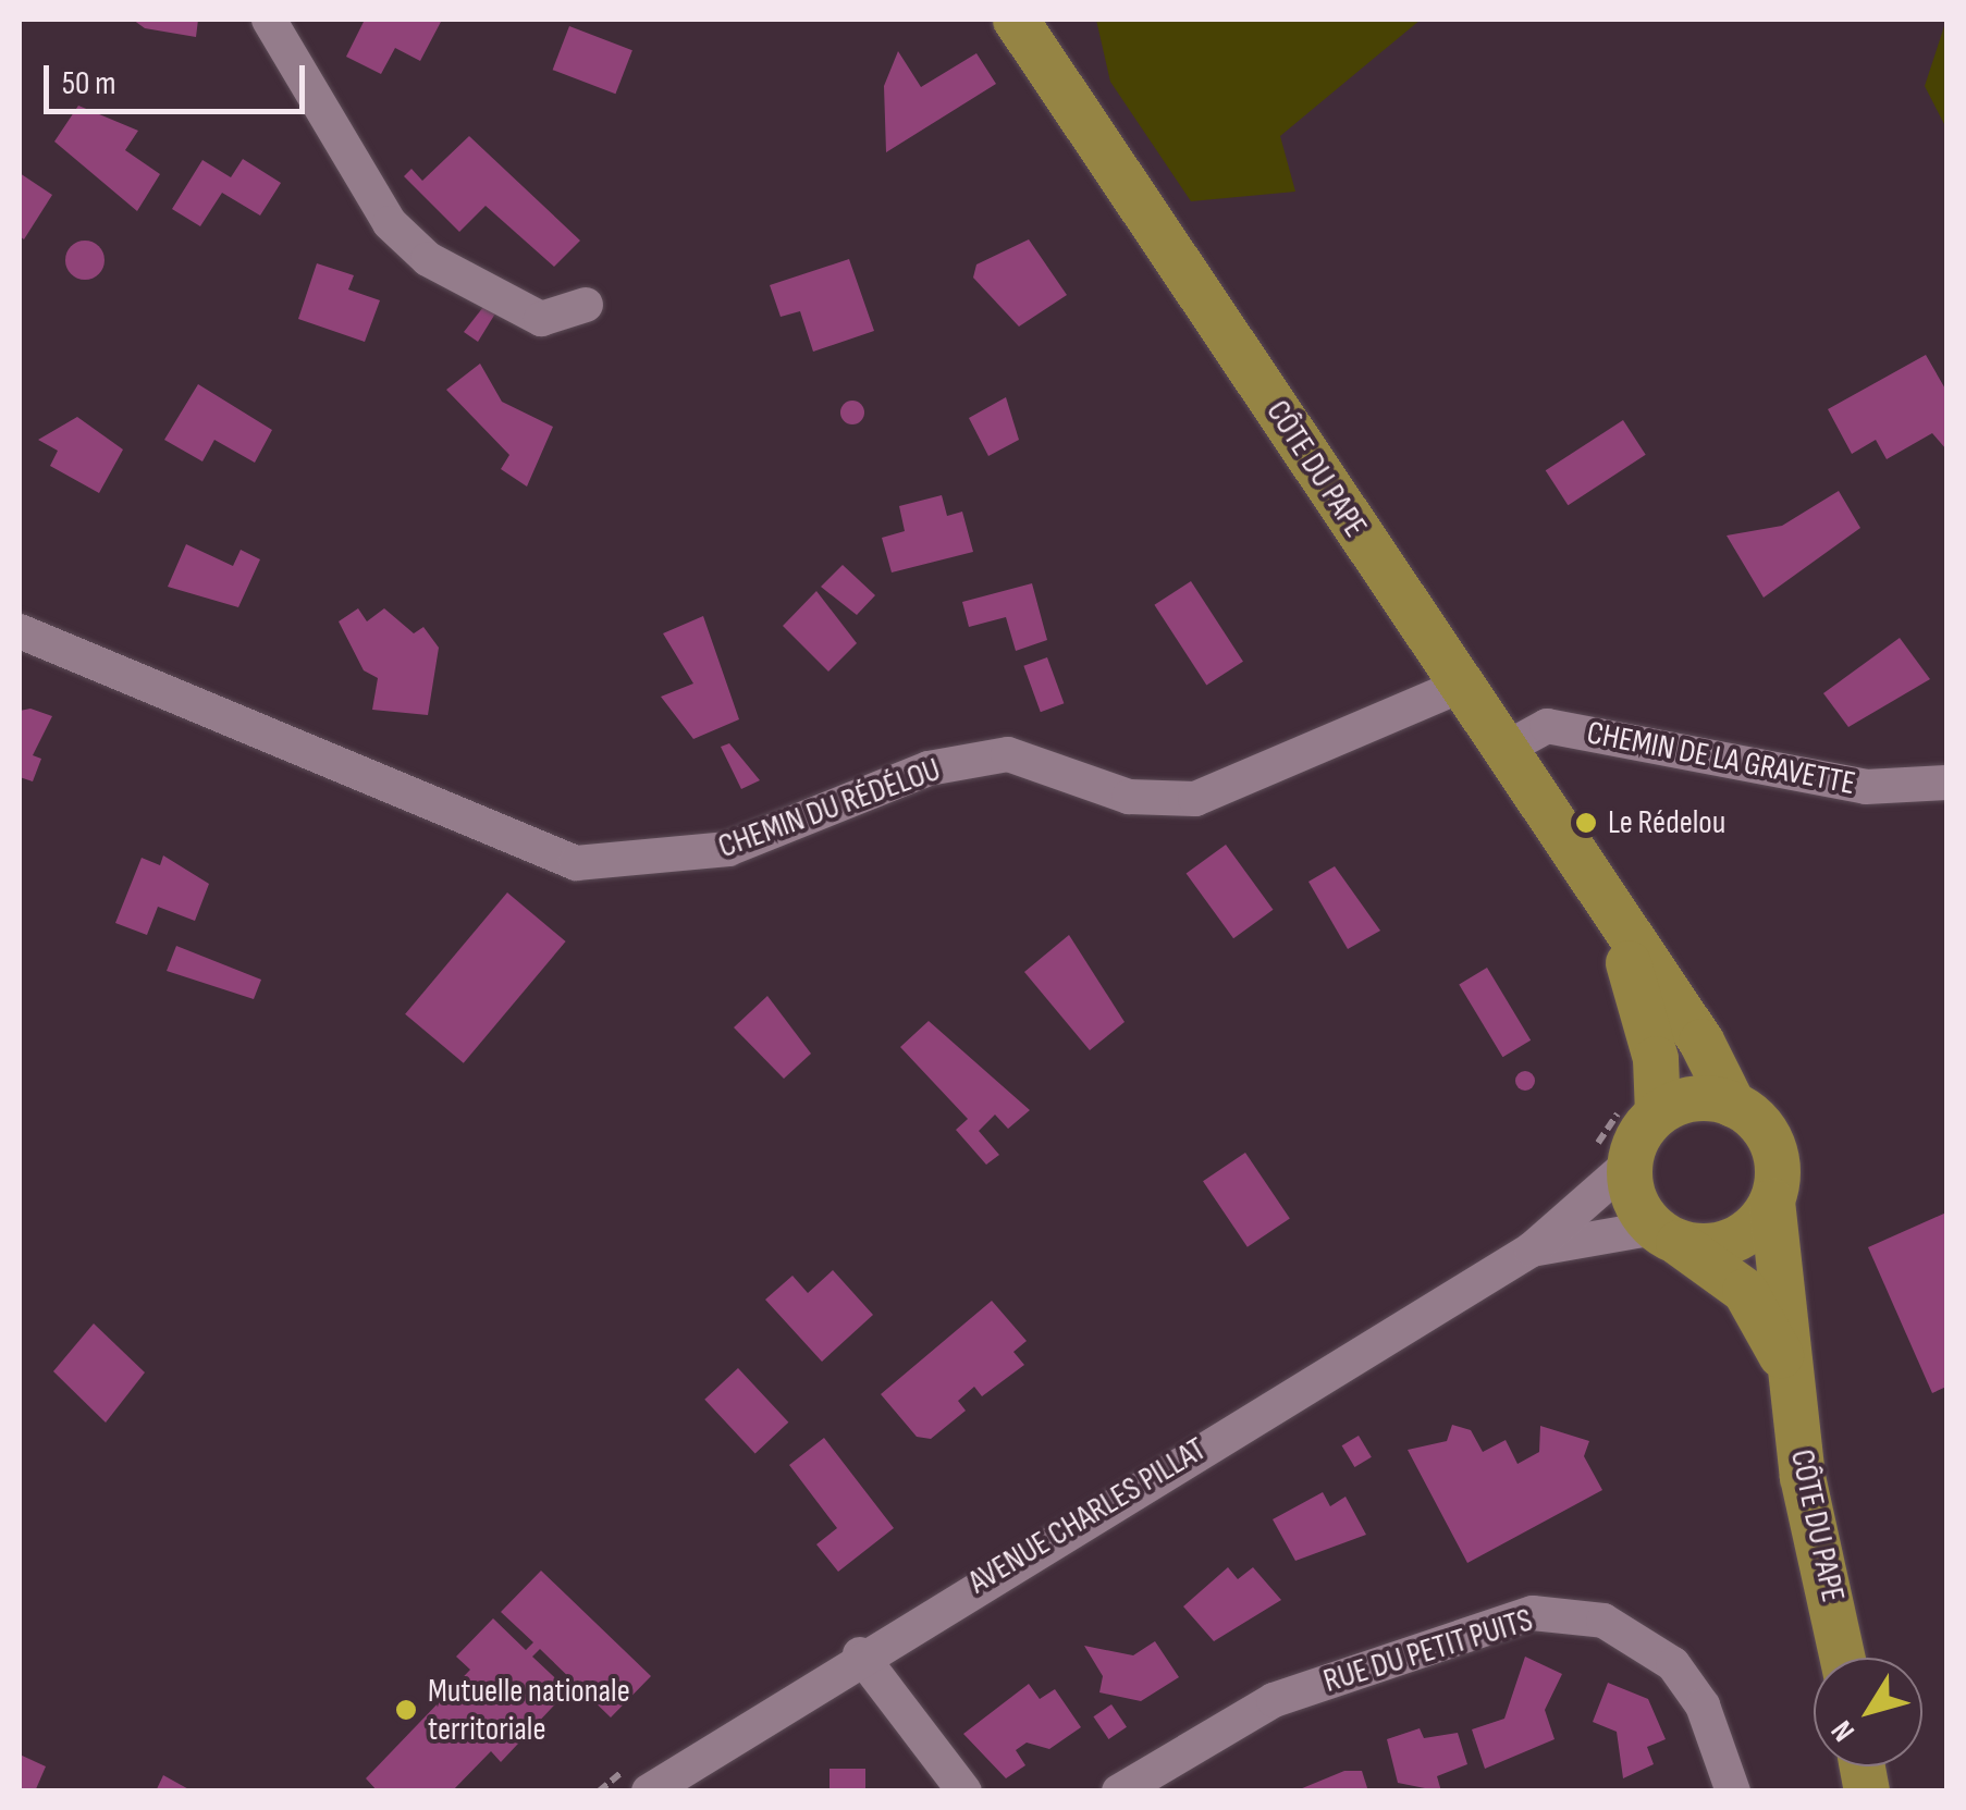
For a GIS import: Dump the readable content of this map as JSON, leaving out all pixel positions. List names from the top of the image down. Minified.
{"streets":{"main road":["CÔTE DU PAPE"],"street":["CHEMIN DE LA GRAVETTE","CHEMIN DU RÉDÉLOU","AVENUE CHARLES PILLAT","RUE DU PETIT PUITS"]},"crossings":[["CÔTE DU PAPE","CHEMIN DE LA GRAVETTE"],["CÔTE DU PAPE","CHEMIN DU RÉDÉLOU"],["CÔTE DU PAPE","AVENUE CHARLES PILLAT"]],"places":["Le Rédelou","Mutuelle nationale territoriale"],"scale_bar":"50 m","north":"bottom left"}
